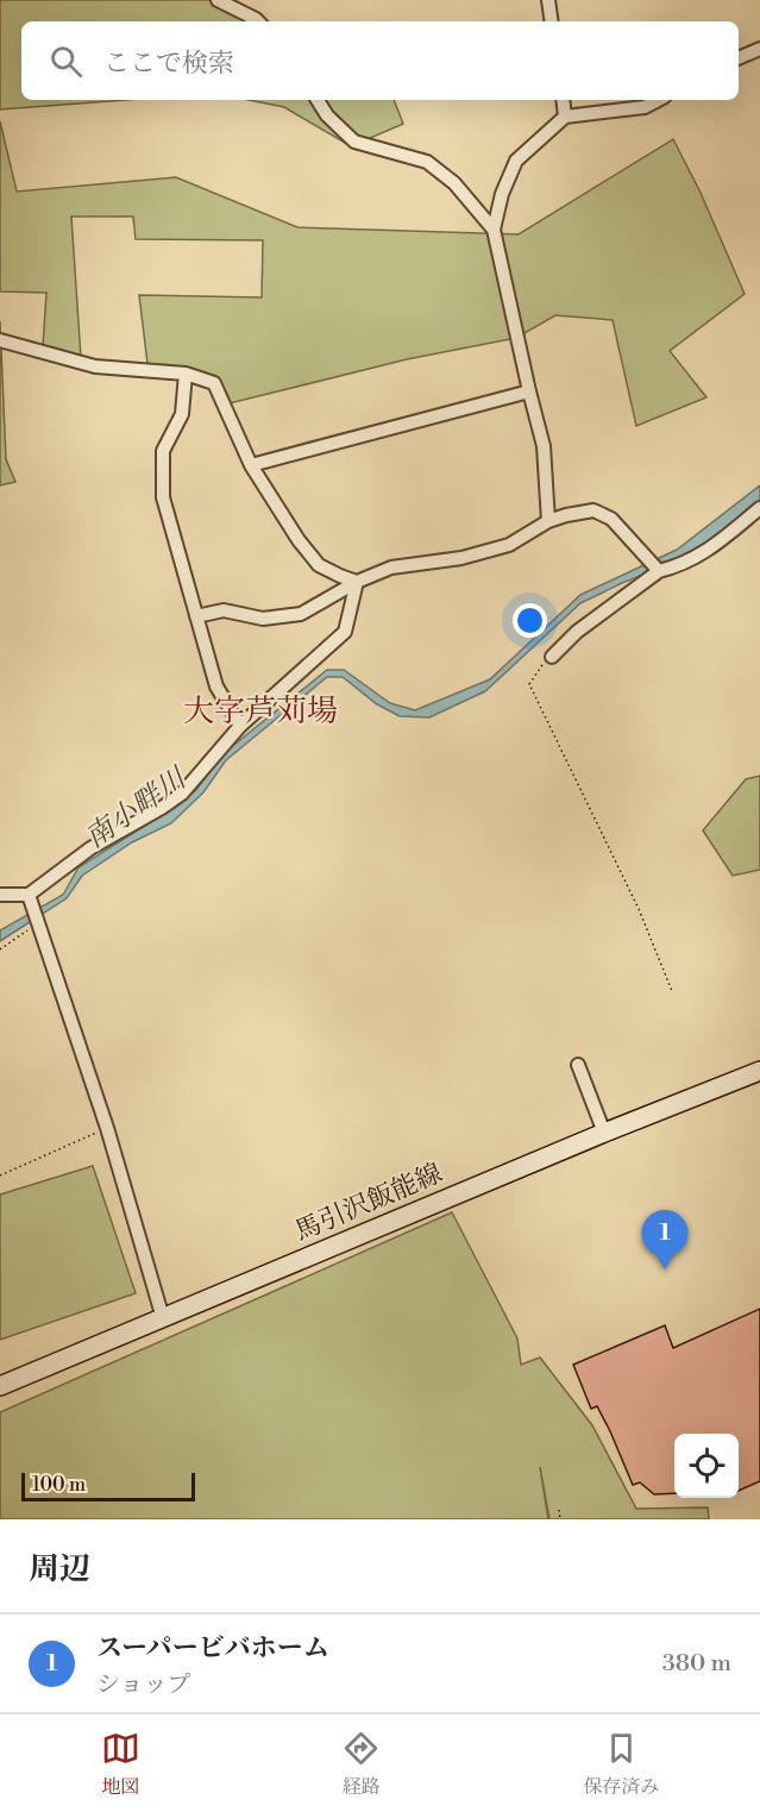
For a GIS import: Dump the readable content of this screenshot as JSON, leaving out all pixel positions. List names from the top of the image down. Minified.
{"streets":{"main road":["馬引沢飯能線"]},"districts":["大字芦苅場"],"water":["南小畔川"],"scale_bar":"100 m","page":{"search":"ここで検索","pins":"1","scale":"100 m","heading":"周辺","list":[{"mark":"1","name":"スーパービバホーム","note":"ショップ","value":"380 m"}],"nav":["地図","経路","保存済み"]}}
